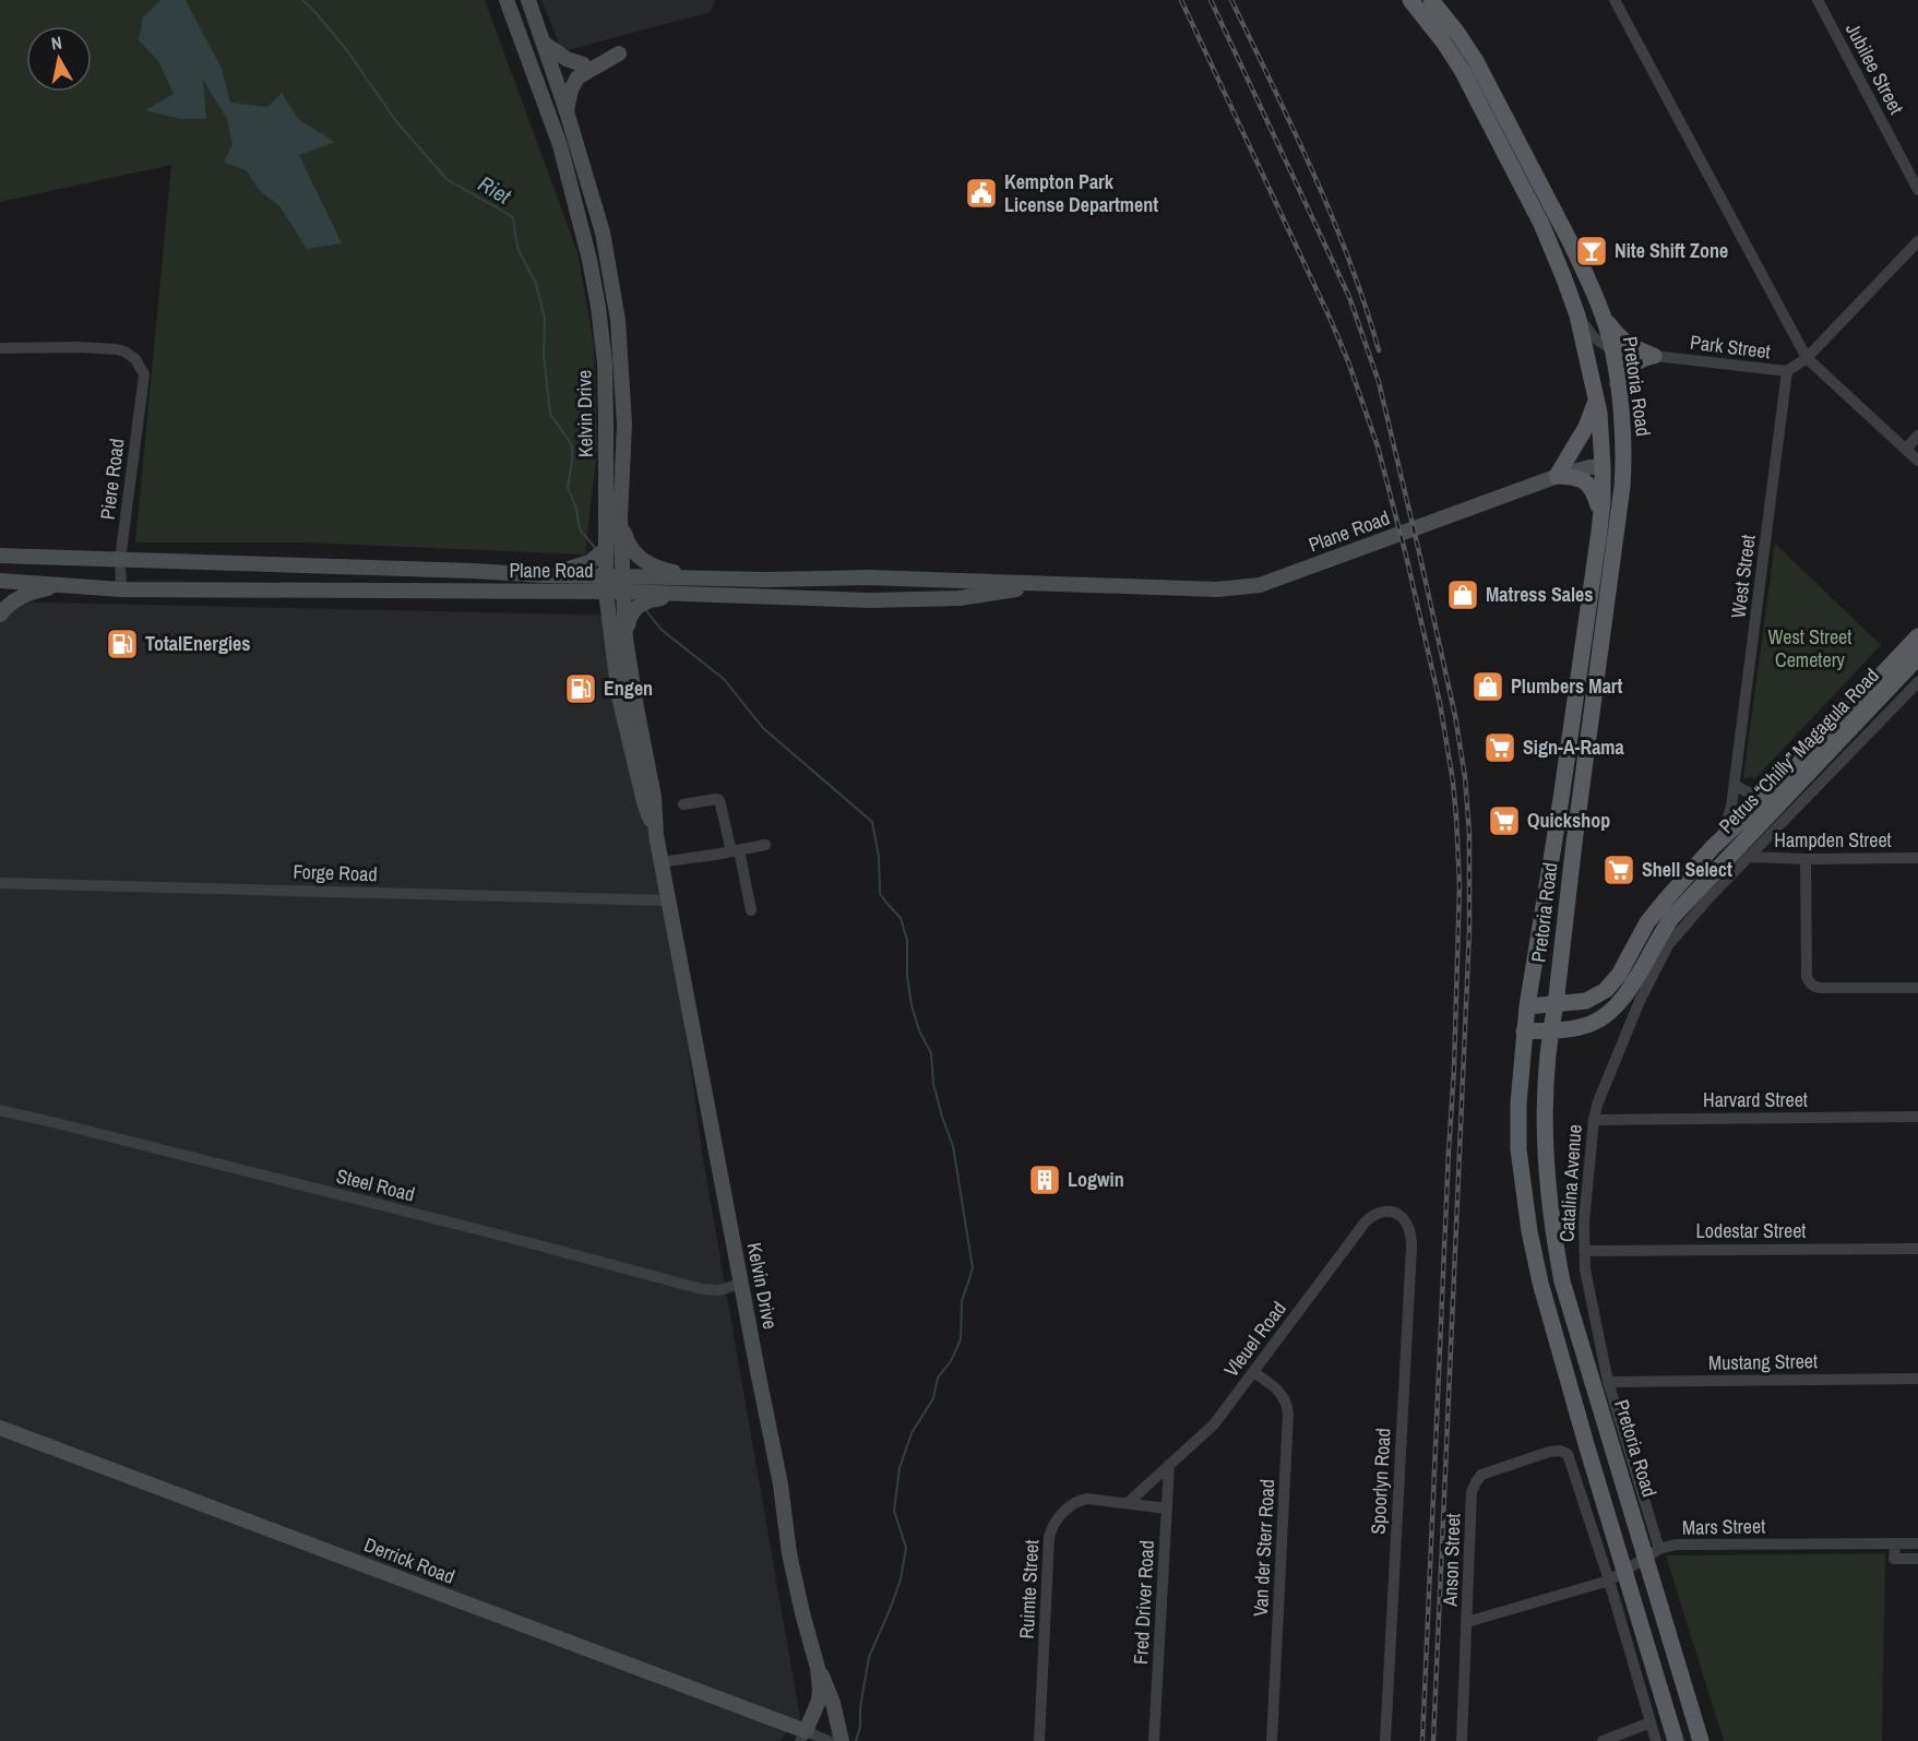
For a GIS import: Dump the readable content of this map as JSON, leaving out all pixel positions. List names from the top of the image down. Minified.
{"streets":{"main road":["Pretoria Road","Petrus “Chilly” Magagula Road"],"street":["Jubilee Street","Park Street","Kelvin Drive","Piere Road","Plane Road","West Street","Hampden Street","Forge Road","Harvard Street","Catalina Avenue","Steel Road","Lodestar Street","Vleuel Road","Mustang Street","Spoorlyn Road","Mars Street","Van der Sterr Road","Anson Street","Derrick Road","Ruimte Street","Fred Driver Road"]},"crossings":[["Park Street","Pretoria Road"],["Park Street","West Street"],["Pretoria Road","Plane Road"],["Pretoria Road","Petrus “Chilly” Magagula Road"],["Pretoria Road","Catalina Avenue"],["Pretoria Road","Mars Street"],["Kelvin Drive","Plane Road"],["Kelvin Drive","Forge Road"],["Kelvin Drive","Steel Road"],["Kelvin Drive","Derrick Road"],["Piere Road","Plane Road"],["West Street","Petrus “Chilly” Magagula Road"],["Hampden Street","Catalina Avenue"],["Harvard Street","Catalina Avenue"],["Catalina Avenue","Lodestar Street"],["Catalina Avenue","Mustang Street"],["Catalina Avenue","Mars Street"],["Vleuel Road","Spoorlyn Road"],["Vleuel Road","Van der Sterr Road"],["Vleuel Road","Ruimte Street"],["Vleuel Road","Fred Driver Road"],["Mars Street","Anson Street"],["Ruimte Street","Fred Driver Road"]],"water":["Riet"],"parks":["West Street Cemetery"],"places":{"public building":["Kempton Park License Department"],"bar":["Nite Shift Zone"],"shop":["Matress Sales","Plumbers Mart"],"fuel station":["TotalEnergies","Engen"],"supermarket":["Sign-A-Rama","Quickshop","Shell Select"],"building":["Logwin"]},"north":"top"}
